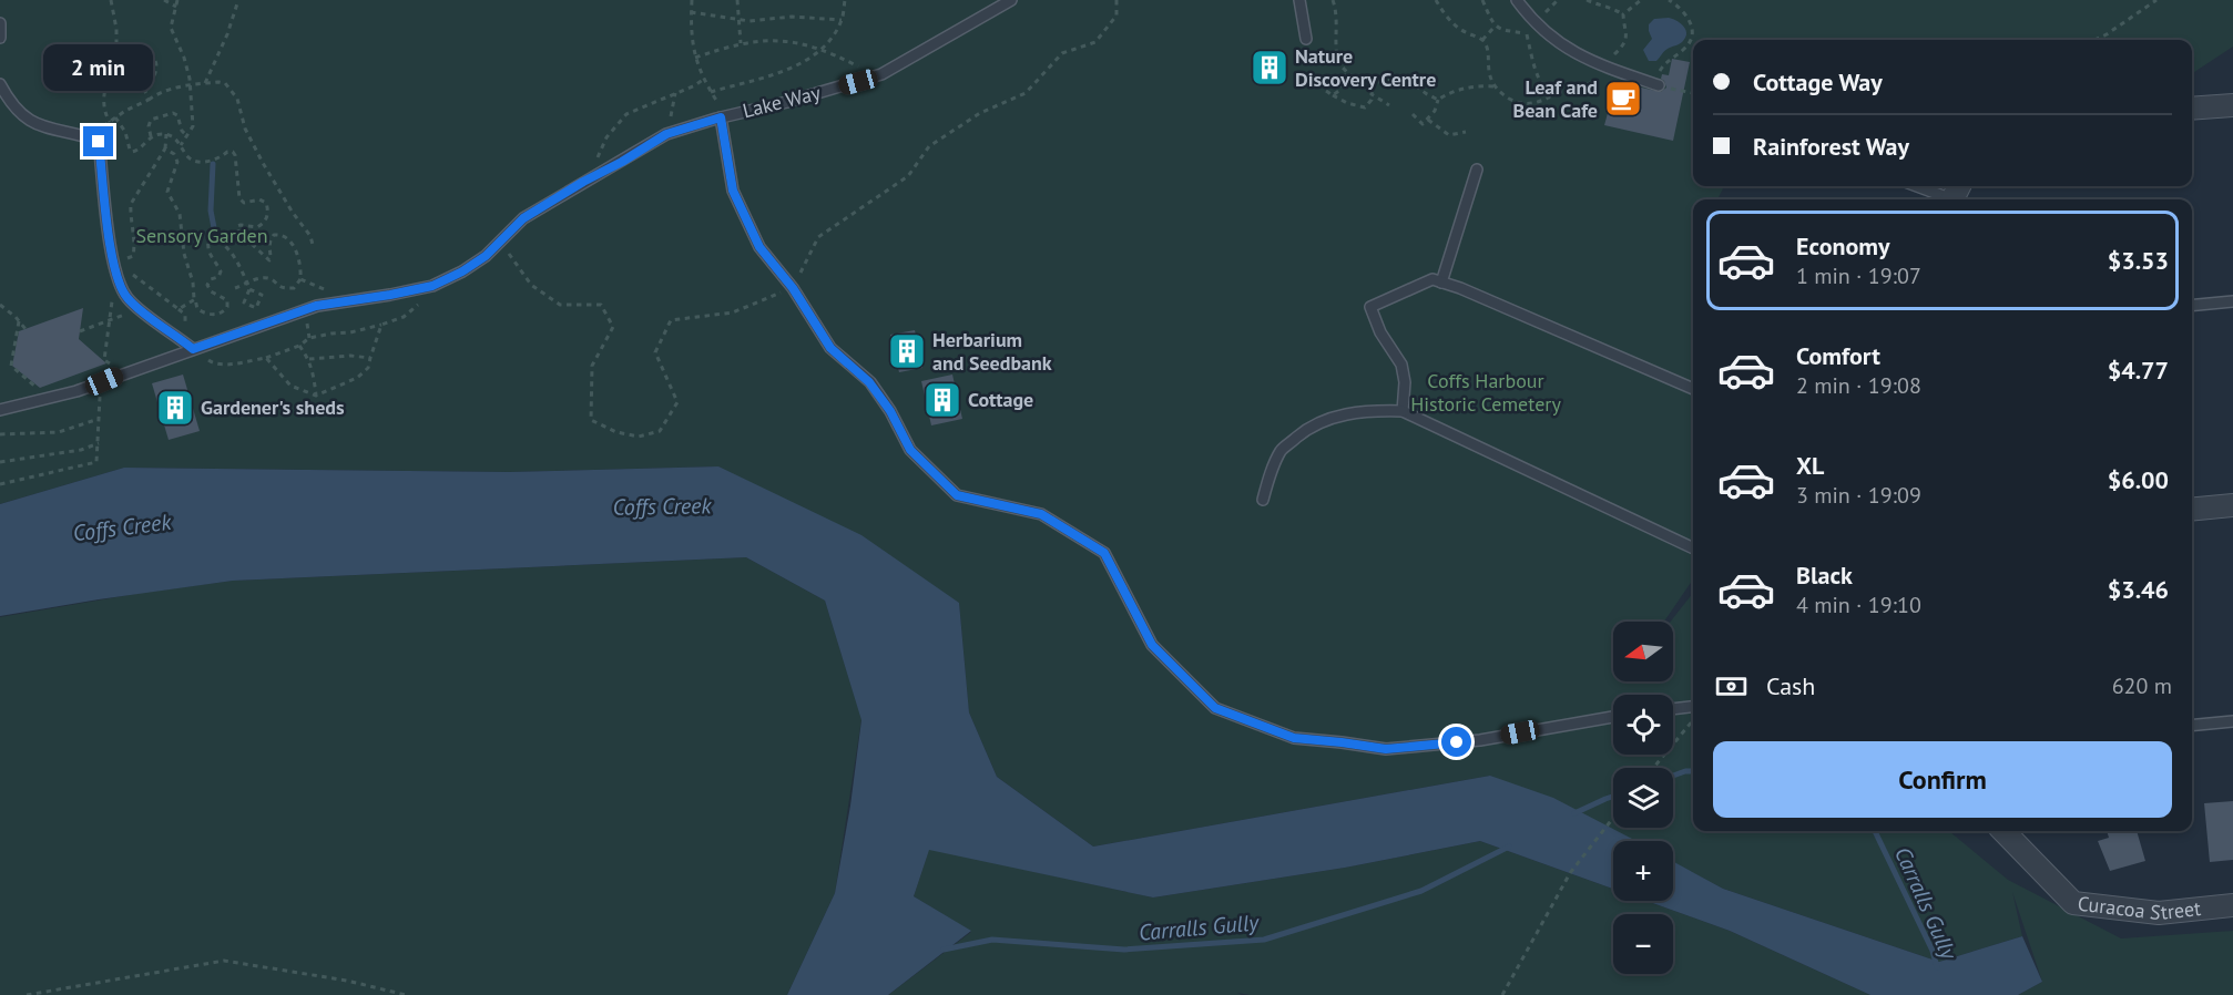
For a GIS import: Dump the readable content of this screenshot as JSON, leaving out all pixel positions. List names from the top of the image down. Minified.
{"streets":{"street":["Curacoa Street"],"lane":["Lake Way"]},"water":["Coffs Creek","Carralls Gully"],"parks":["Sensory Garden","Coffs Harbour Historic Cemetery"],"places":{"building":["Nature Discovery Centre","Herbarium and Seedbank","Cottage","Gardener's sheds"],"cafe":["Leaf and Bean Cafe"]},"north":"left","page":{"banner":["Cottage Way","Rainforest Way"],"bubble":"2 min","list":[{"name":"Economy","note":"1 min · 19:07","value":"$3.53"},{"name":"Comfort","note":"2 min · 19:08","value":"$4.77"},{"name":"XL","note":"3 min · 19:09","value":"$6.00"},{"name":"Black","note":"4 min · 19:10","value":"$3.46"}],"map_buttons":["+","−"],"pay":["Cash","620 m"],"buttons":"Confirm"}}
